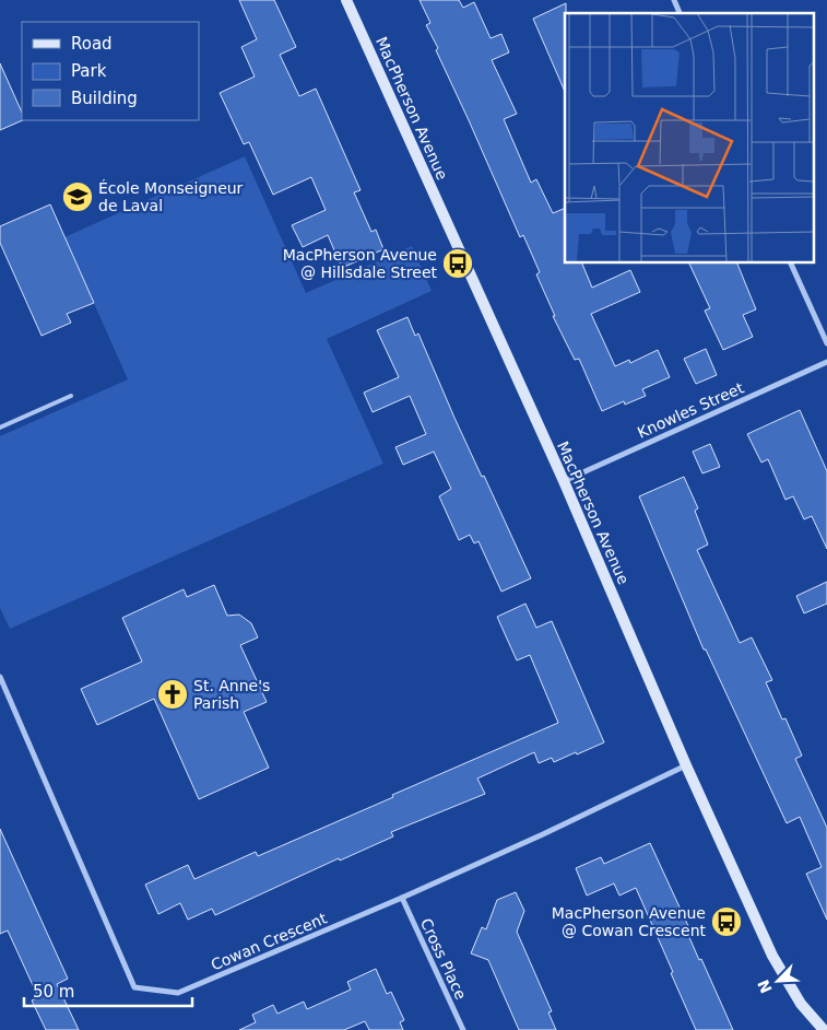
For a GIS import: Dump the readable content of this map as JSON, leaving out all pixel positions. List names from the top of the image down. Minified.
{"streets":{"street":["MacPherson Avenue","Knowles Street","Cowan Crescent","Cross Place"]},"crossings":[["MacPherson Avenue","Knowles Street"],["MacPherson Avenue","Cowan Crescent"],["Cowan Crescent","Cross Place"]],"places":{"school or university":["École Monseigneur de Laval"],"bus stop":["MacPherson Avenue @ Hillsdale Street","MacPherson Avenue @ Cowan Crescent"],"church":["St. Anne's Parish"]},"legend":["Road","Park","Building"],"scale_bar":"50 m","north":"bottom left"}
